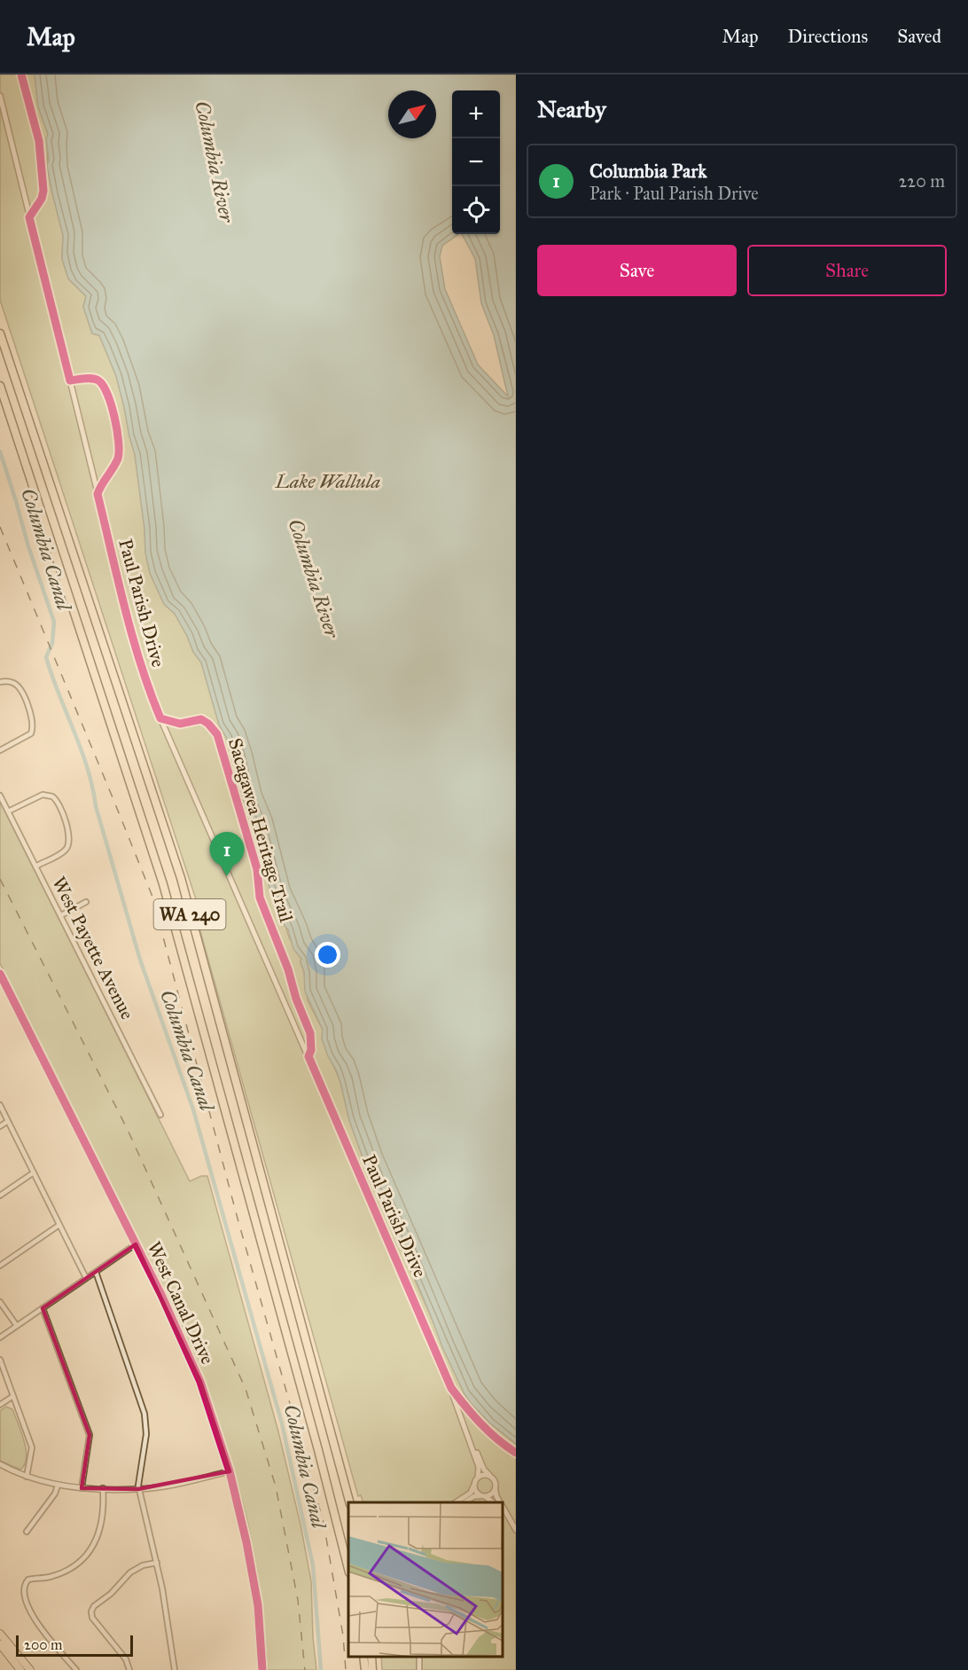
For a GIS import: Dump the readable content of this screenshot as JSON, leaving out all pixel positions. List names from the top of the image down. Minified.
{"streets":{"highway":["WA 240"],"street":["Paul Parish Drive","West Payette Avenue","West Canal Drive"],"cycle path":["Sacagawea Heritage Trail"]},"water":["Columbia River","Lake Wallula","Columbia Canal"],"scale_bar":"200 m","north":"top right","page":{"header":"Map","nav":["Map","Directions","Saved"],"heading":"Nearby","map_buttons":["+","−"],"list":[{"mark":"1","name":"Columbia Park","note":"Park · Paul Parish Drive","value":"220 m"}],"buttons":["Save","Share"],"pins":"1","scale":"200 m"}}
